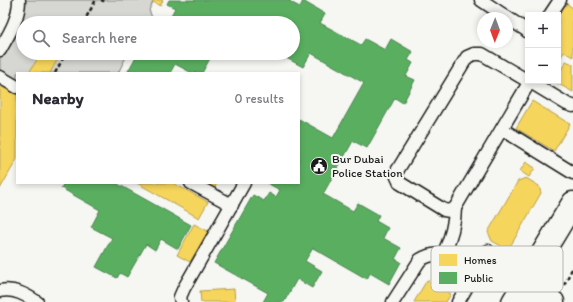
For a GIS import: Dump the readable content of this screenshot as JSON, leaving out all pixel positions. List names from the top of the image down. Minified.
{"places":{"public building":["Bur Dubai Police Station"]},"legend":["Homes","Public"],"north":"bottom","page":{"map_buttons":["+","−"],"search":"Search here","heading":["Nearby","0 results"]}}
